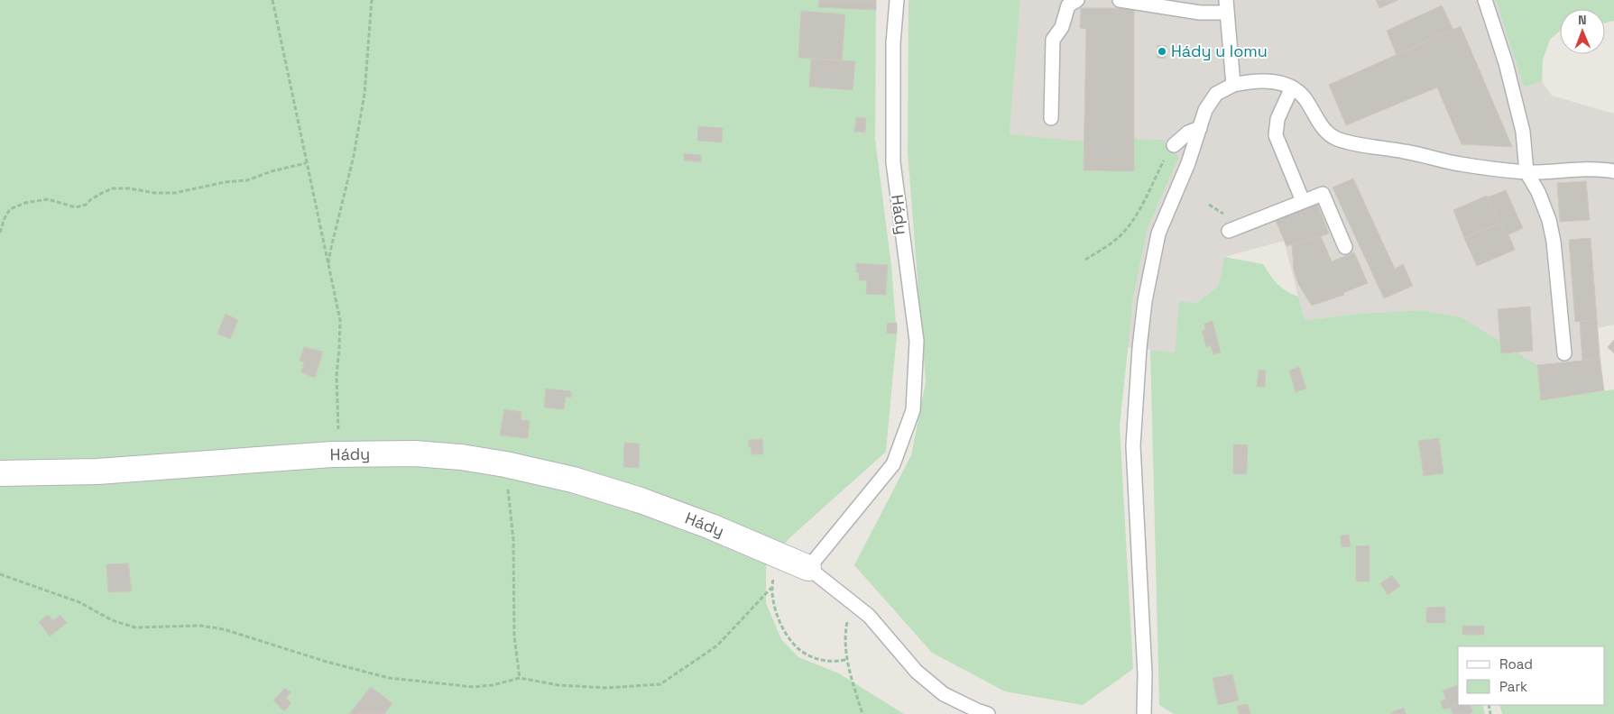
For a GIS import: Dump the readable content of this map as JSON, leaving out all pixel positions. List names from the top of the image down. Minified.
{"streets":{"street":["Hády"]},"places":["Hády u lomu"],"legend":["Road","Park"],"north":"top"}
